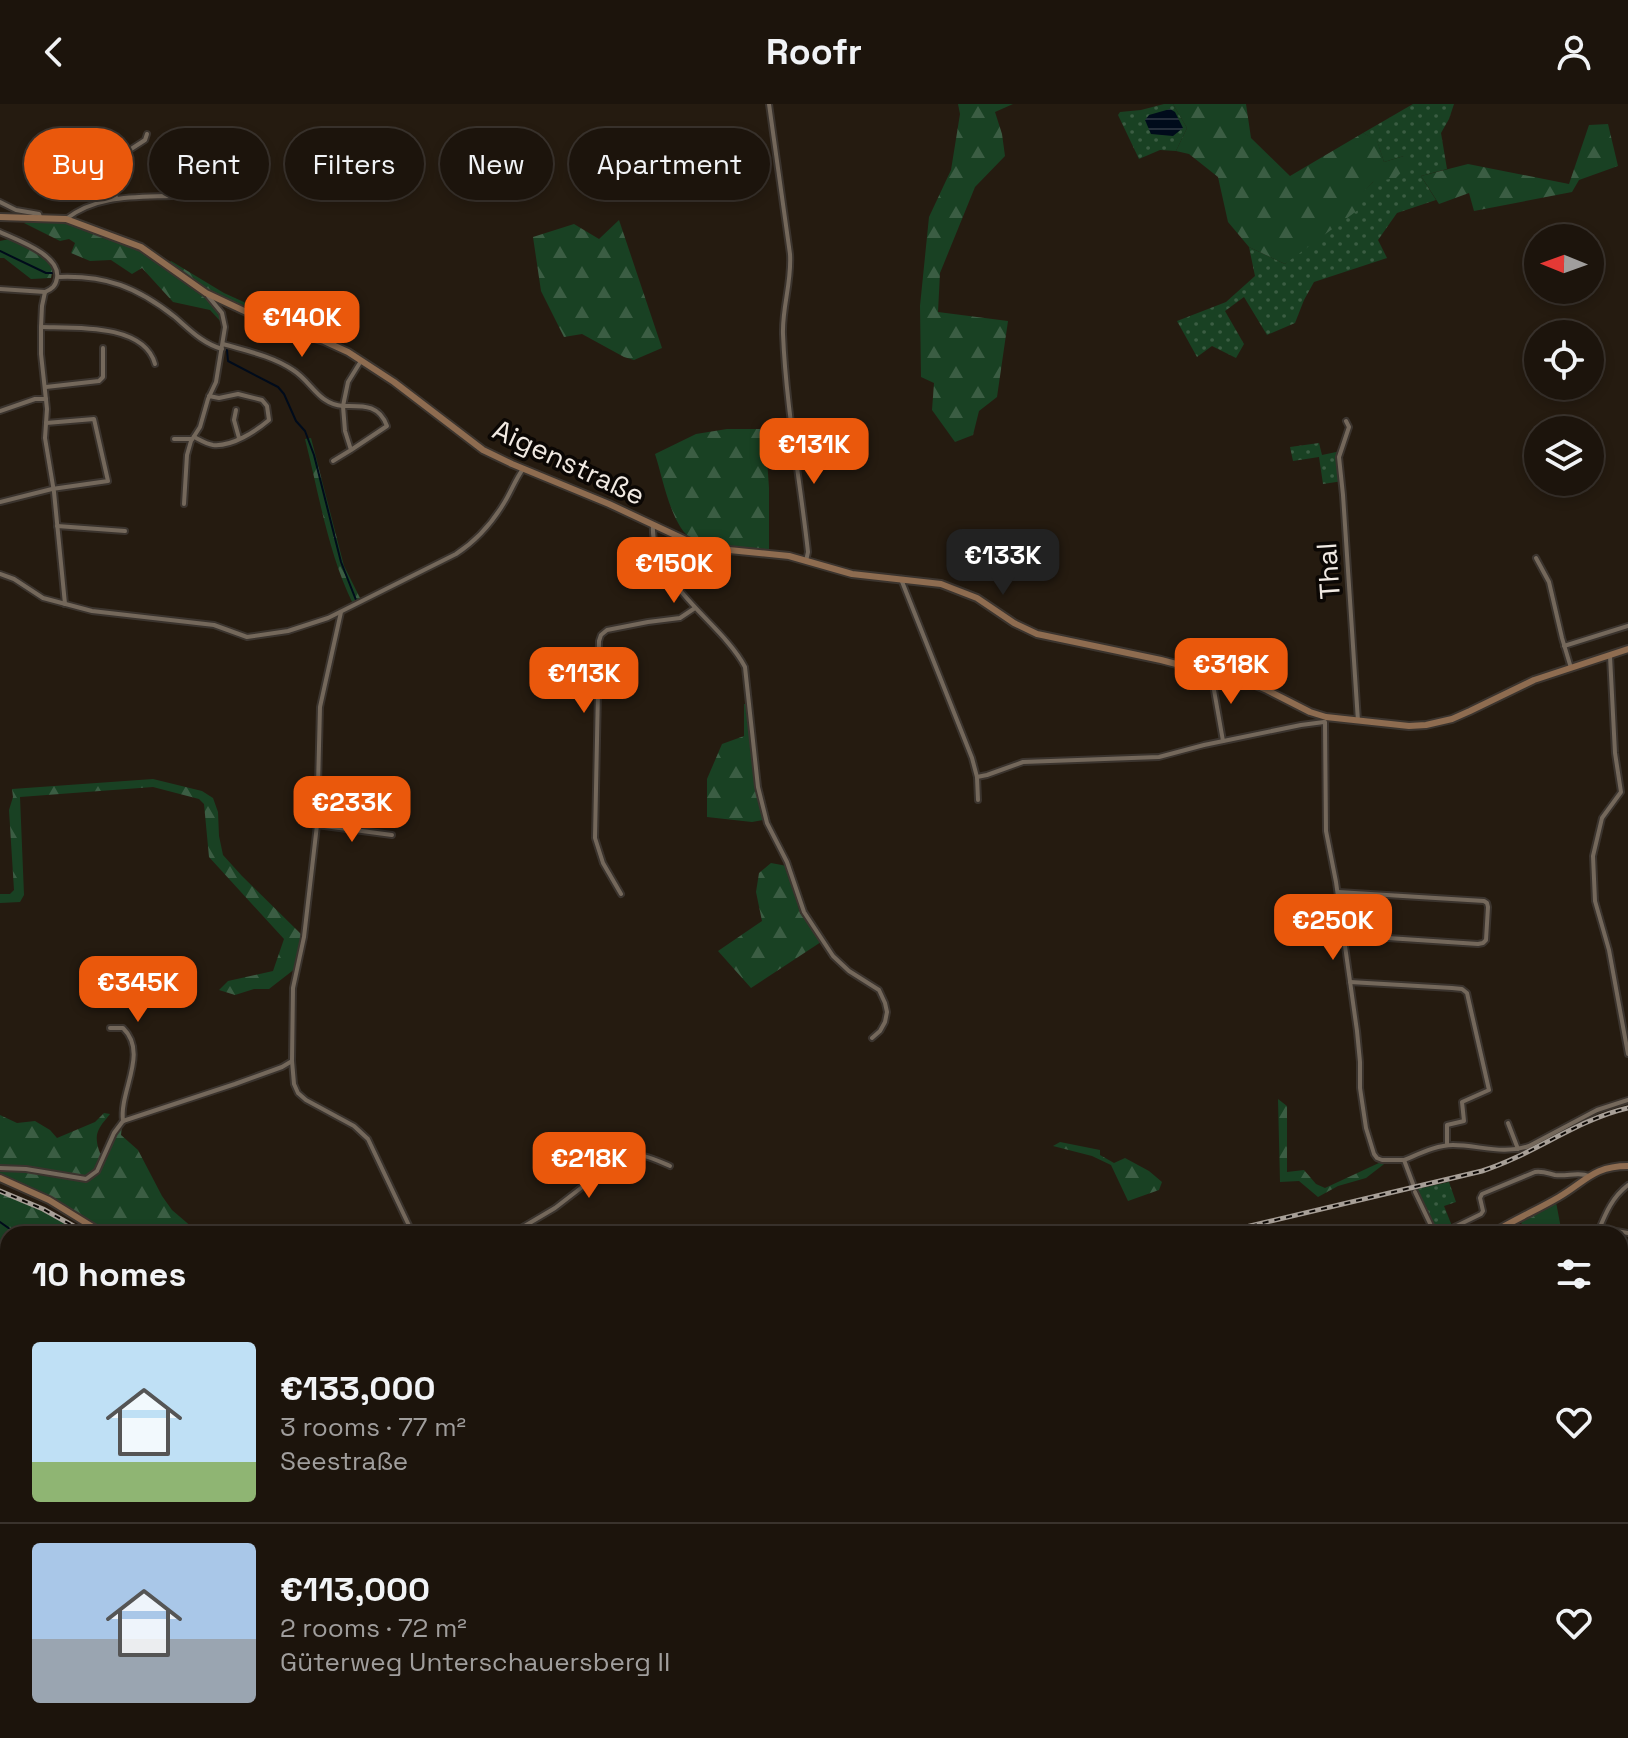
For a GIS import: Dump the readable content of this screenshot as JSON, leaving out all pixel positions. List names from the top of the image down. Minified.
{"streets":{"street":["Aigenstraße","Thal"]},"crossings":[["Aigenstraße","Thal"]],"north":"left","page":{"header":"Roofr","chip":["Buy","Rent","Filters","New","Apartment"],"price":["€140K","€131K","€133K","€150K","€318K","€113K","€233K","€250K","€345K","€218K"],"heading":"10 homes","list":[{"name":"€133,000","note":"3 rooms · 77 m² · Seestraße"},{"name":"€113,000","note":"2 rooms · 72 m² · Güterweg Unterschauersberg II"}]}}
